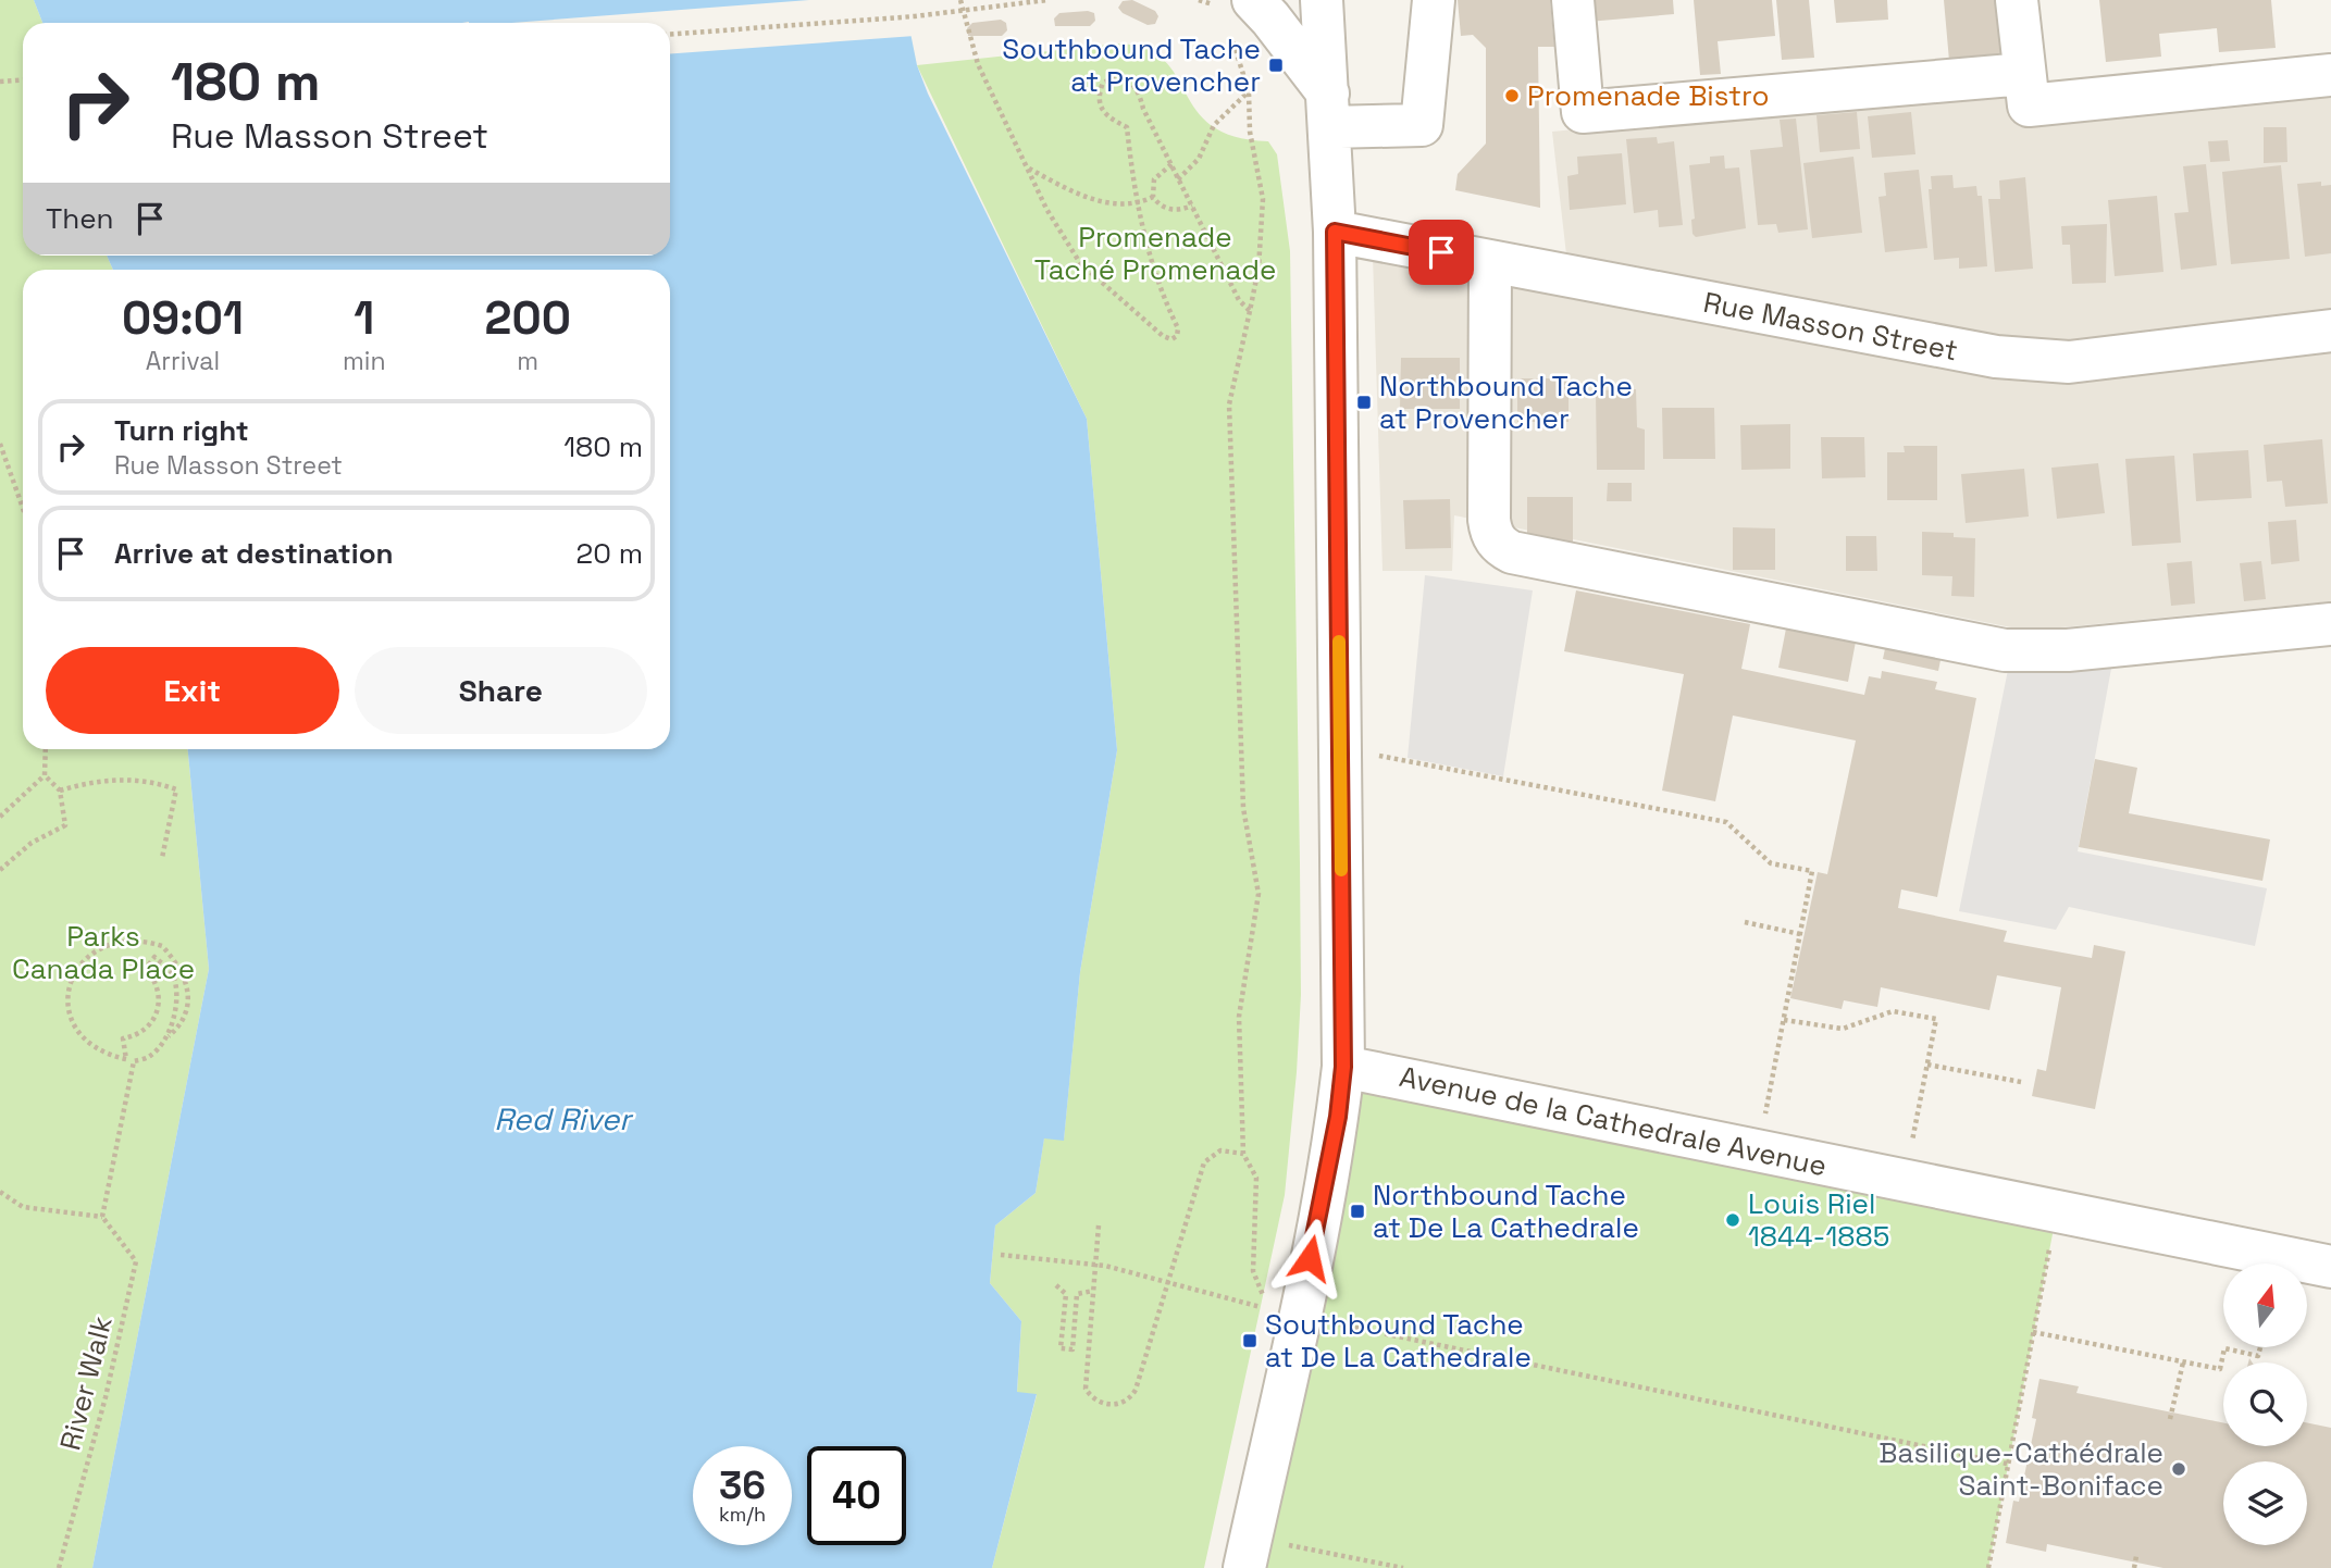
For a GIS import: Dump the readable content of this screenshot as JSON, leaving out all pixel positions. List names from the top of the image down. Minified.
{"streets":{"street":["Rue Masson Street","Avenue de la Cathedrale Avenue"],"path":["River Walk"]},"water":["Red River"],"parks":["Promenade Taché Promenade","Parks Canada Place"],"places":{"transit":["Southbound Tache at Provencher","Northbound Tache at Provencher","Northbound Tache at De La Cathedrale","Southbound Tache at De La Cathedrale"],"other":["Promenade Bistro","Louis Riel 1844-1885","Basilique-Cathédrale Saint-Boniface"]},"north":"top","page":{"turn":["180 m","Rue Masson Street"],"then":"Then","eta":["09:01","Arrival","1","min","200","m"],"list":[{"name":"Turn right","note":"Rue Masson Street","value":"180 m"},{"name":"Arrive at destination","value":"20 m"}],"buttons":["Exit","Share"],"speed":"36 km/h","limit":"40"}}
